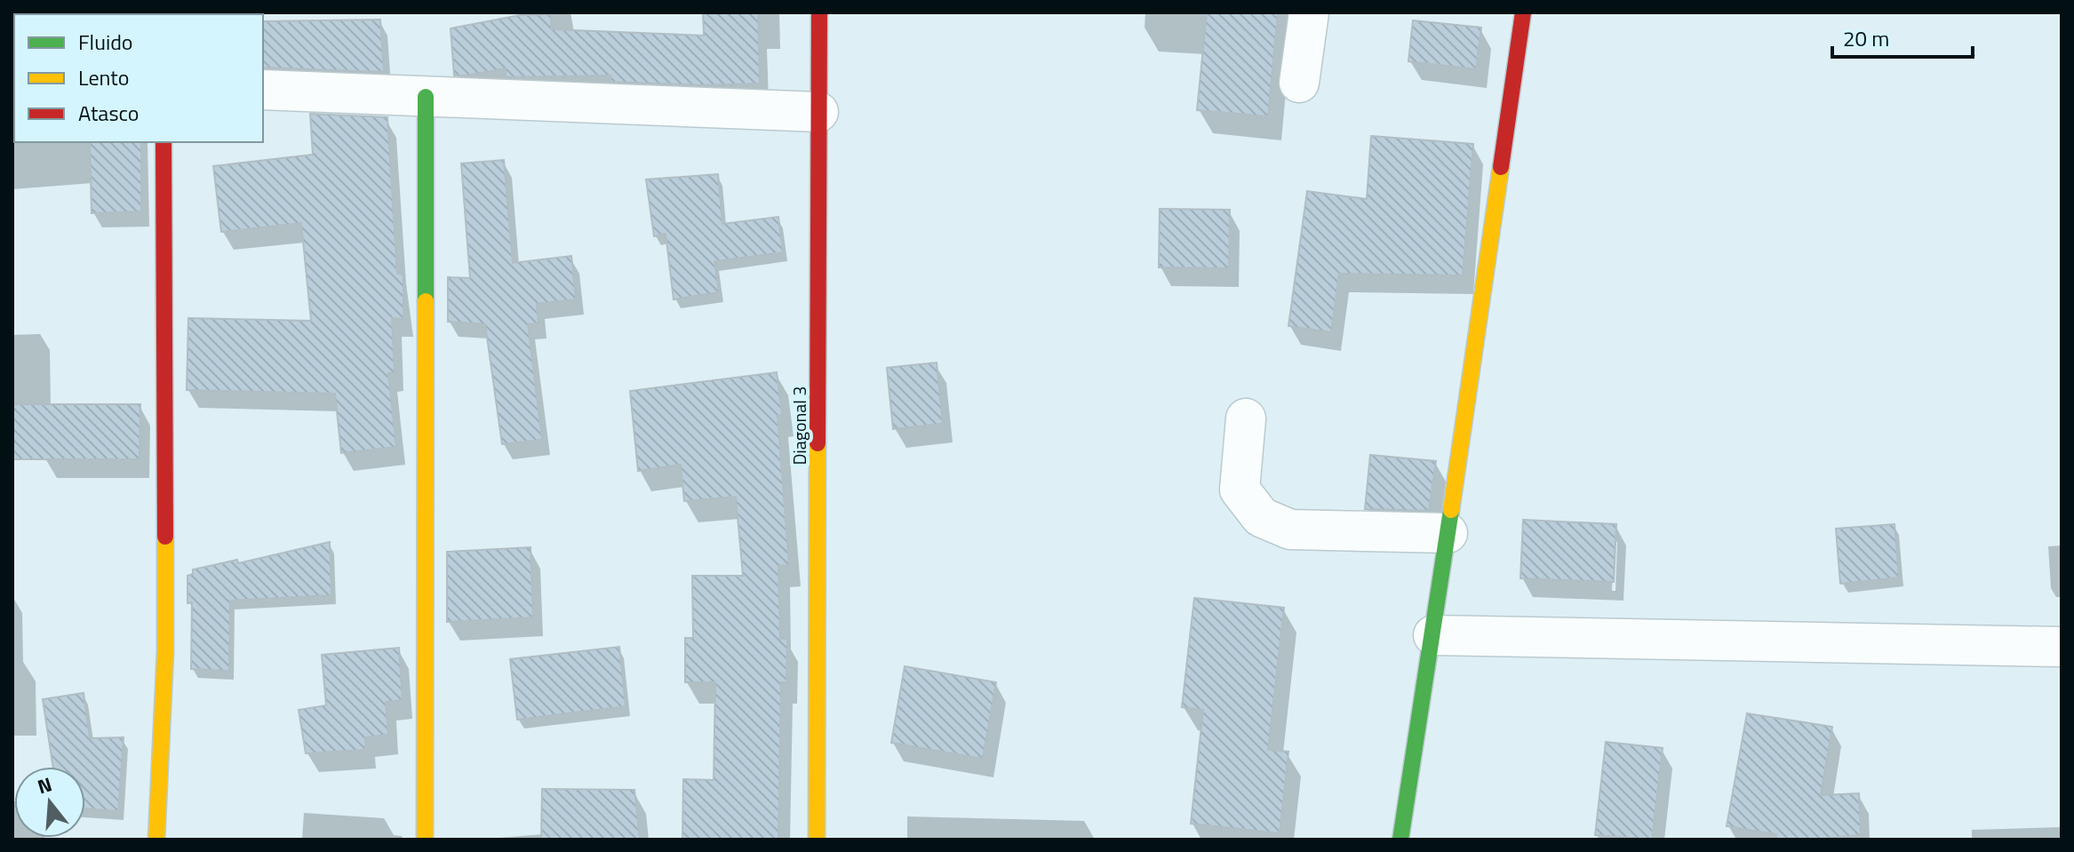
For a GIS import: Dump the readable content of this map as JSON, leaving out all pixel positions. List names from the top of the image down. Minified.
{"streets":{"street":["Diagonal 3"]},"legend":["Fluido","Lento","Atasco"],"scale_bar":"20 m","north":"top"}
